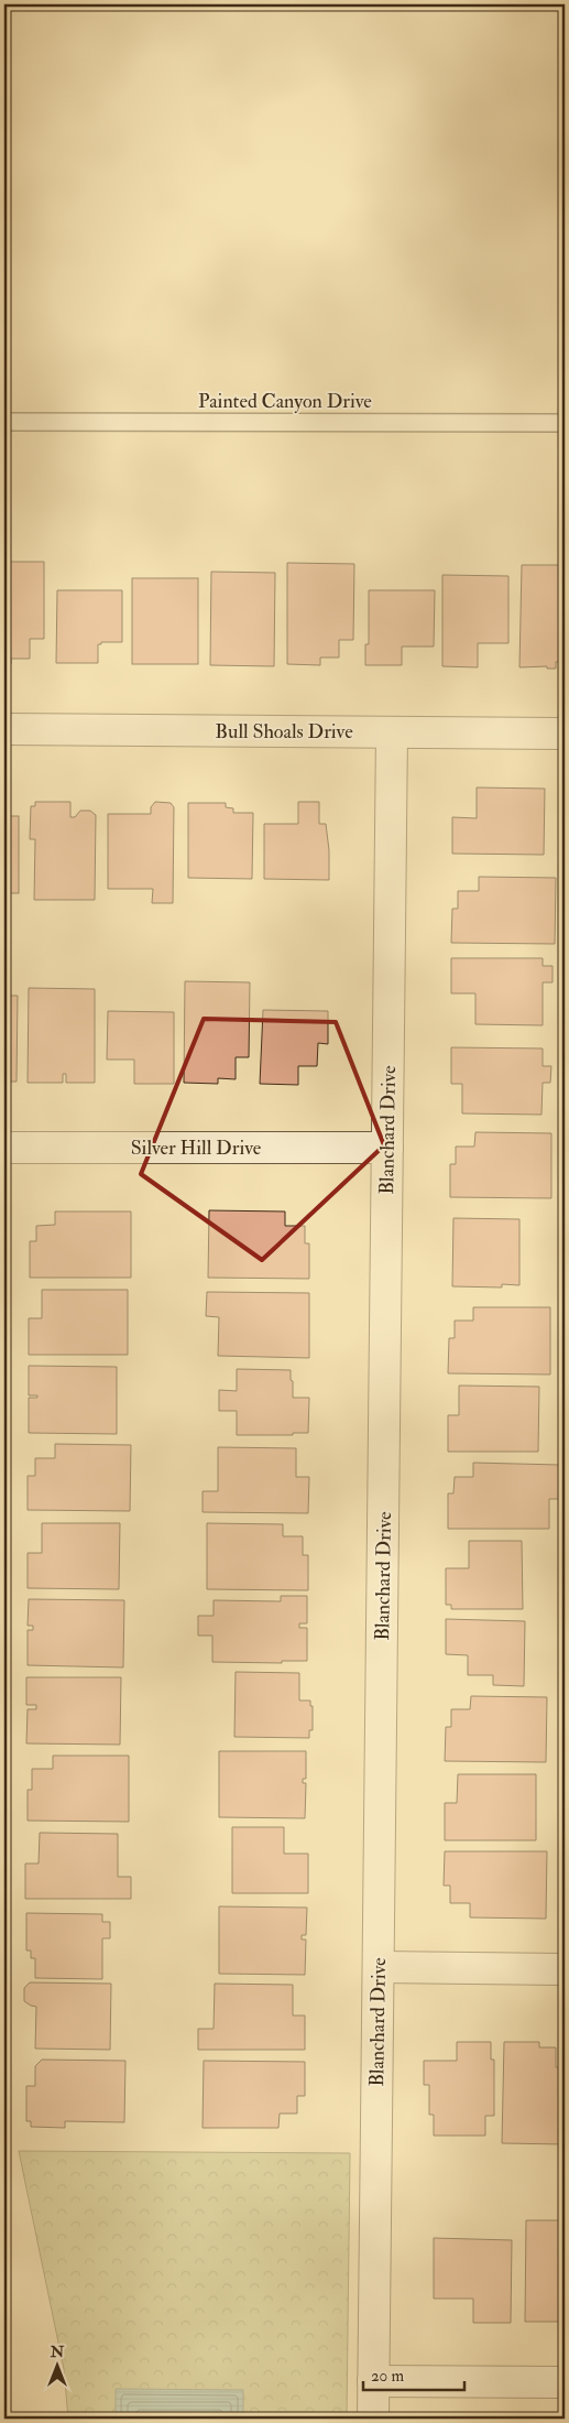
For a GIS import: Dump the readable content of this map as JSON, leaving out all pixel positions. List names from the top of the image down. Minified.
{"streets":{"street":["Bull Shoals Drive","Blanchard Drive","Silver Hill Drive"],"lane":["Painted Canyon Drive"]},"crossings":[["Bull Shoals Drive","Blanchard Drive"],["Blanchard Drive","Silver Hill Drive"]],"scale_bar":"20 m","north":"top"}
